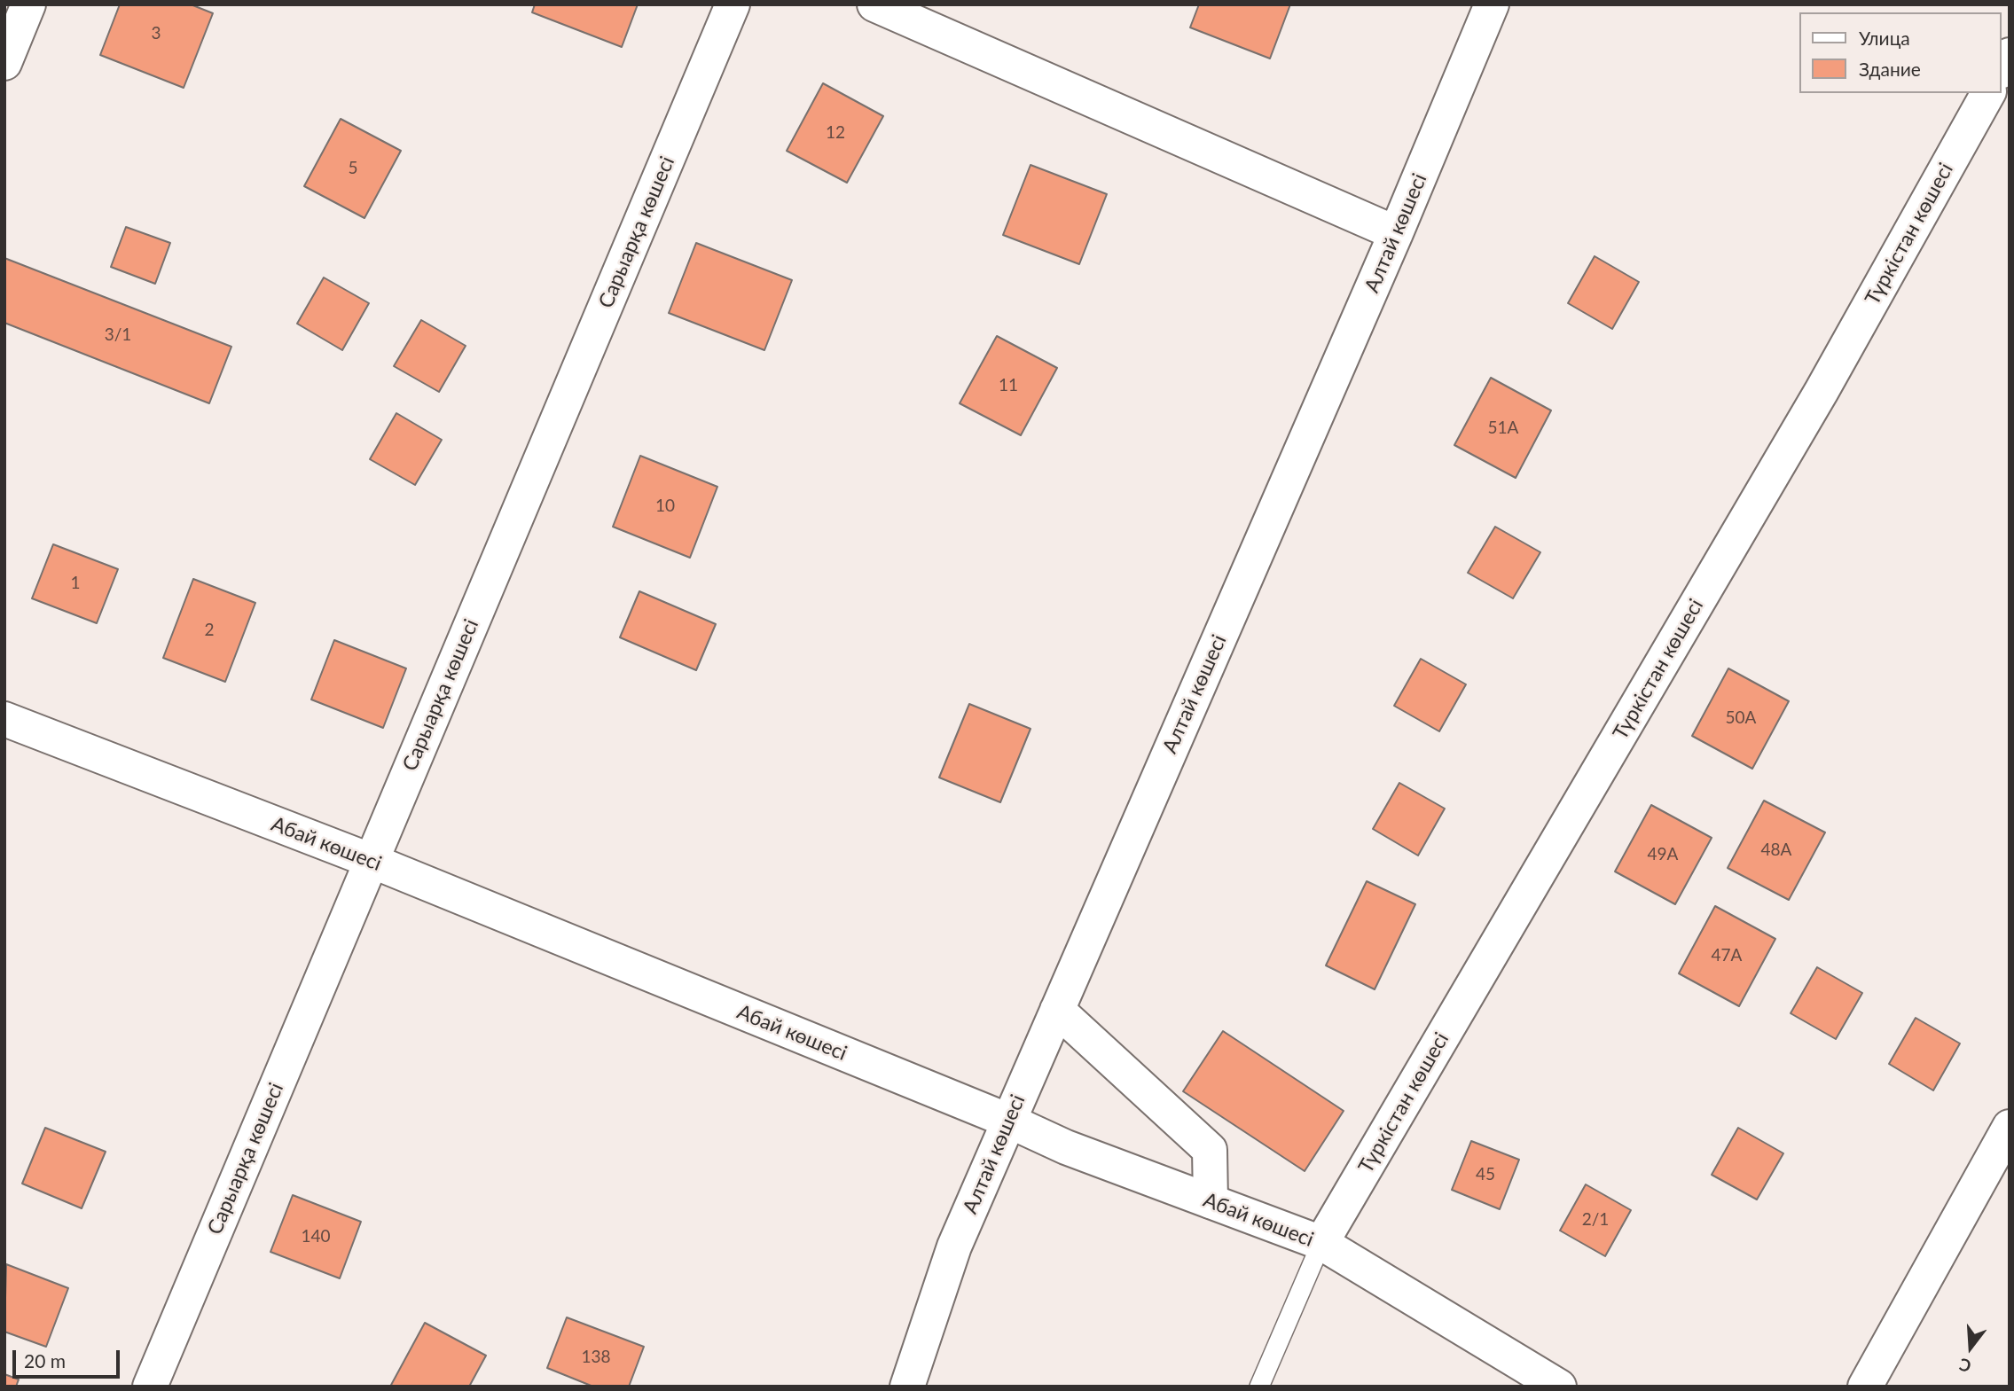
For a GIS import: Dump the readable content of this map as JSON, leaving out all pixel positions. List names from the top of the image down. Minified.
{"streets":{"street":["Сарыарқа көшесі","Алтай көшесі","Түркістан көшесі","Абай көшесі"]},"crossings":[["Сарыарқа көшесі","Абай көшесі"],["Алтай көшесі","Абай көшесі"],["Түркістан көшесі","Абай көшесі"]],"house_numbers":["3","12","5","3/1","11","51А","10","1","2","50А","48А","49А","47А","45","2/1","140","138"],"legend":["Улица","Здание"],"scale_bar":"20 m","north":"bottom"}
